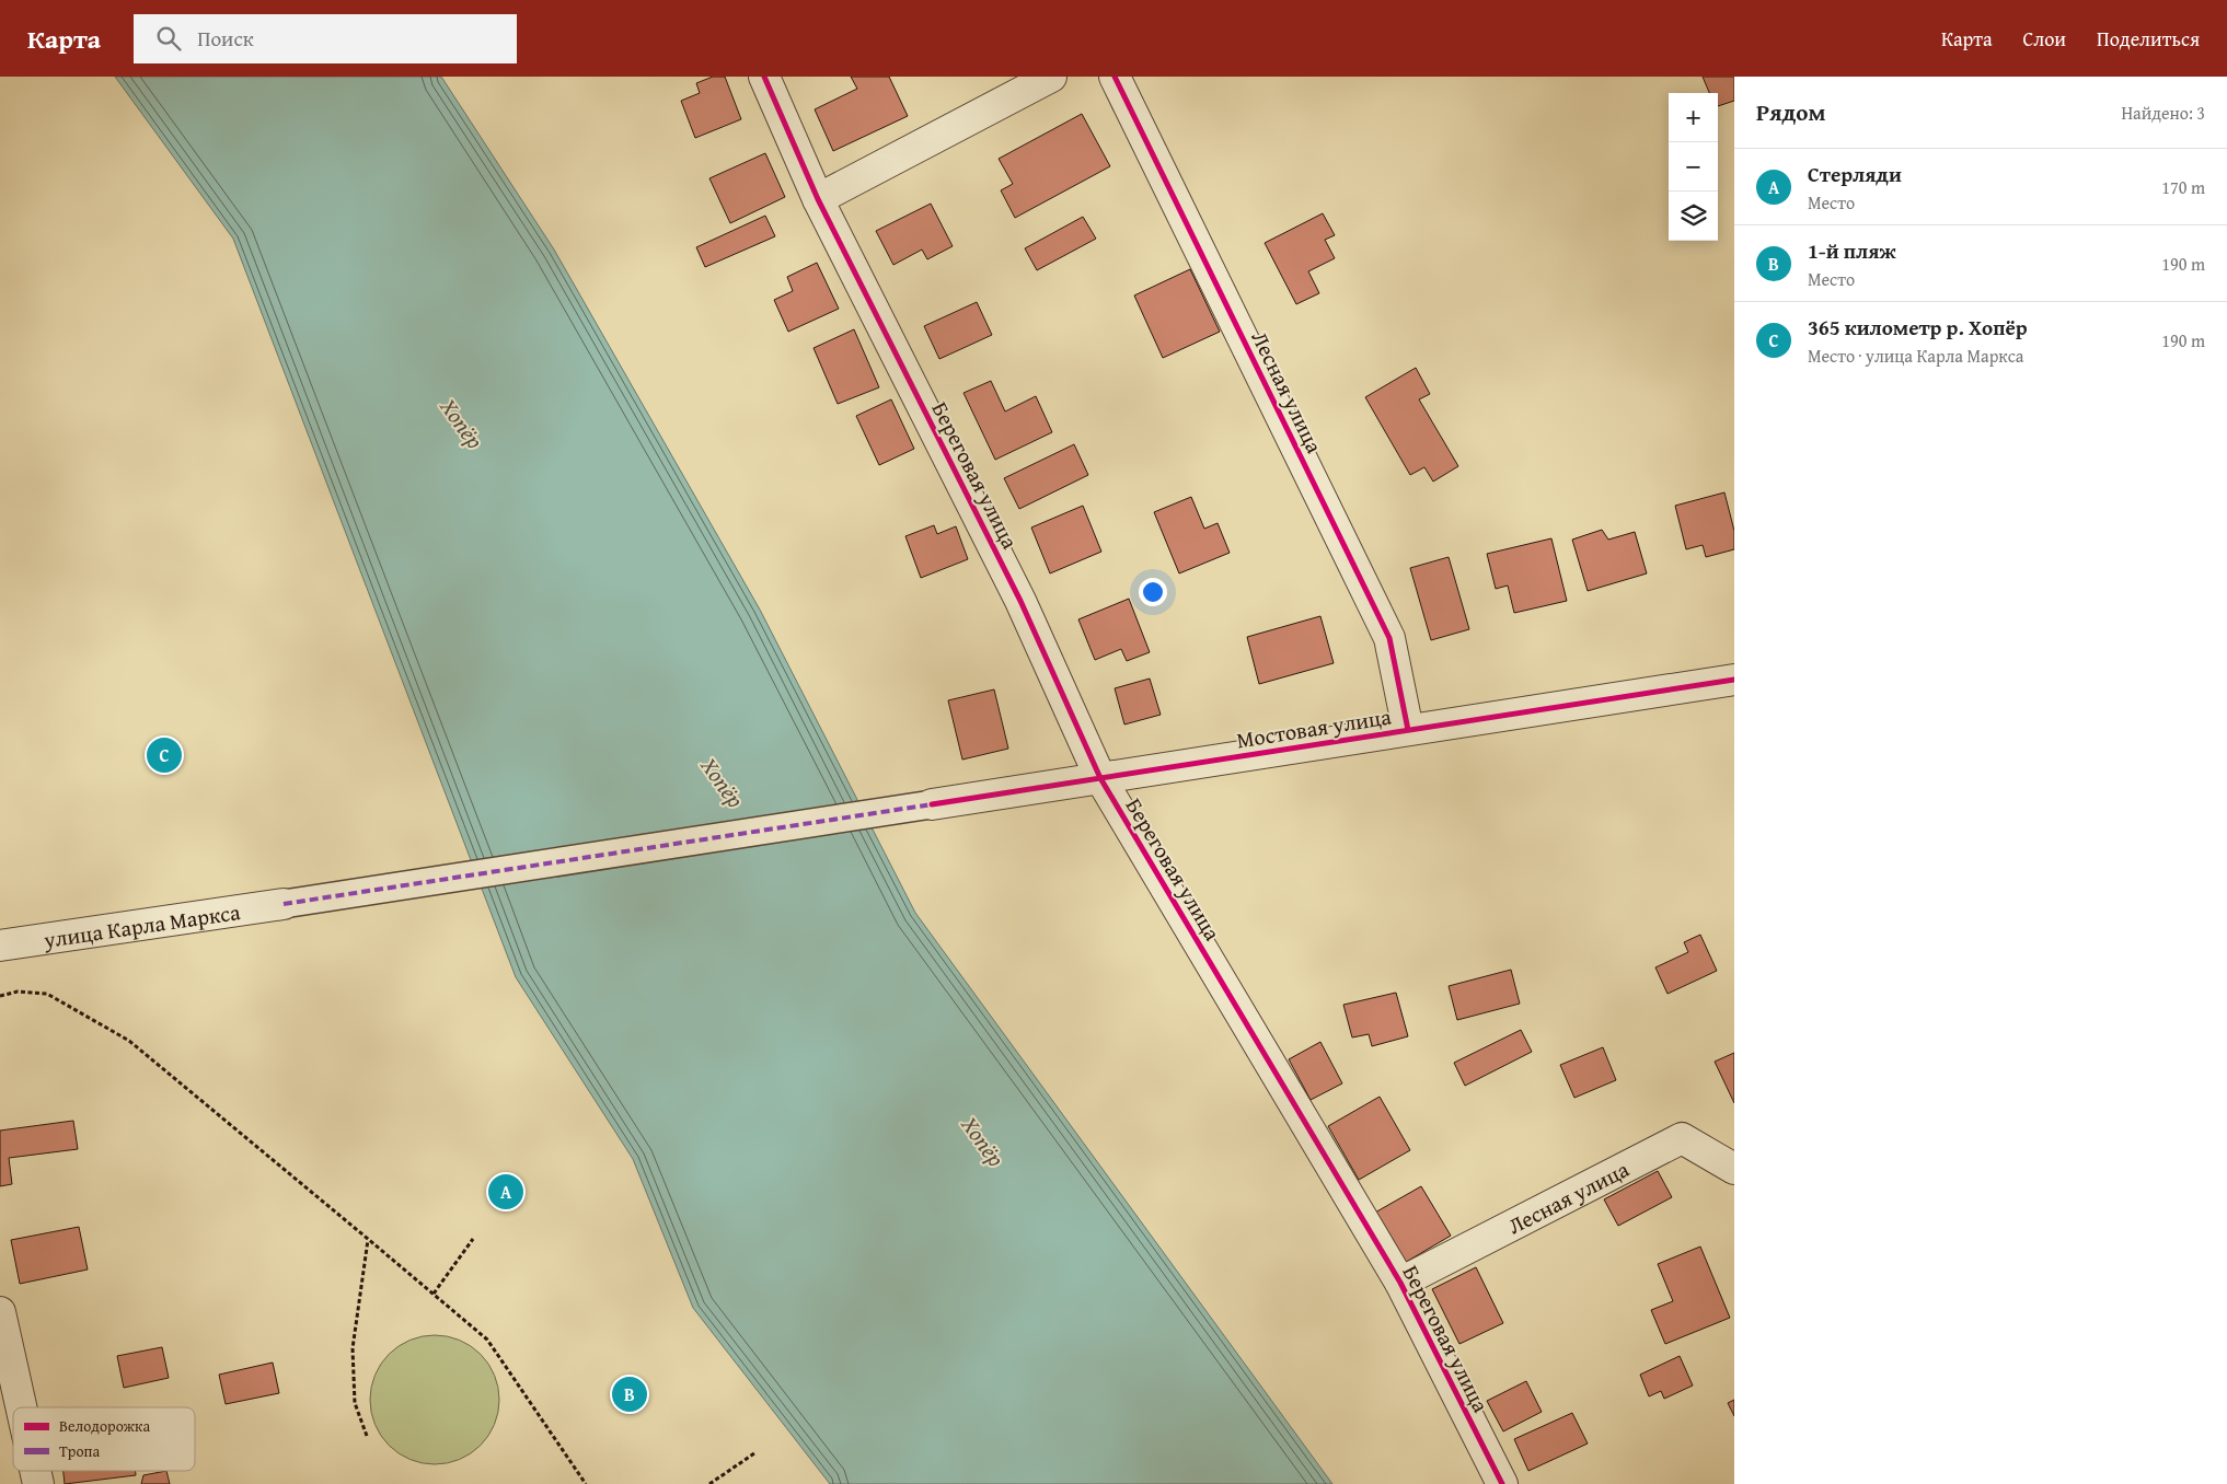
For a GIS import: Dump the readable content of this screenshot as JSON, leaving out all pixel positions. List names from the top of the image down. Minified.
{"streets":{"street":["Лесная улица","Береговая улица","Мостовая улица","улица Карла Маркса"]},"crossings":[["Лесная улица","Береговая улица"],["Лесная улица","Мостовая улица"],["Береговая улица","Мостовая улица"]],"water":["Хопёр"],"legend":["Велодорожка","Тропа"],"page":{"header":"Карта","search":"Поиск","nav":["Карта","Слои","Поделиться"],"heading":["Рядом","Найдено: 3"],"map_buttons":["+","−"],"list":[{"mark":"A","name":"Стерляди","note":"Место","value":"170 m"},{"mark":"B","name":"1-й пляж","note":"Место","value":"190 m"},{"mark":"C","name":"365 километр р. Хопёр","note":"Место · улица Карла Маркса","value":"190 m"}],"pins":["C","A","B"]}}
